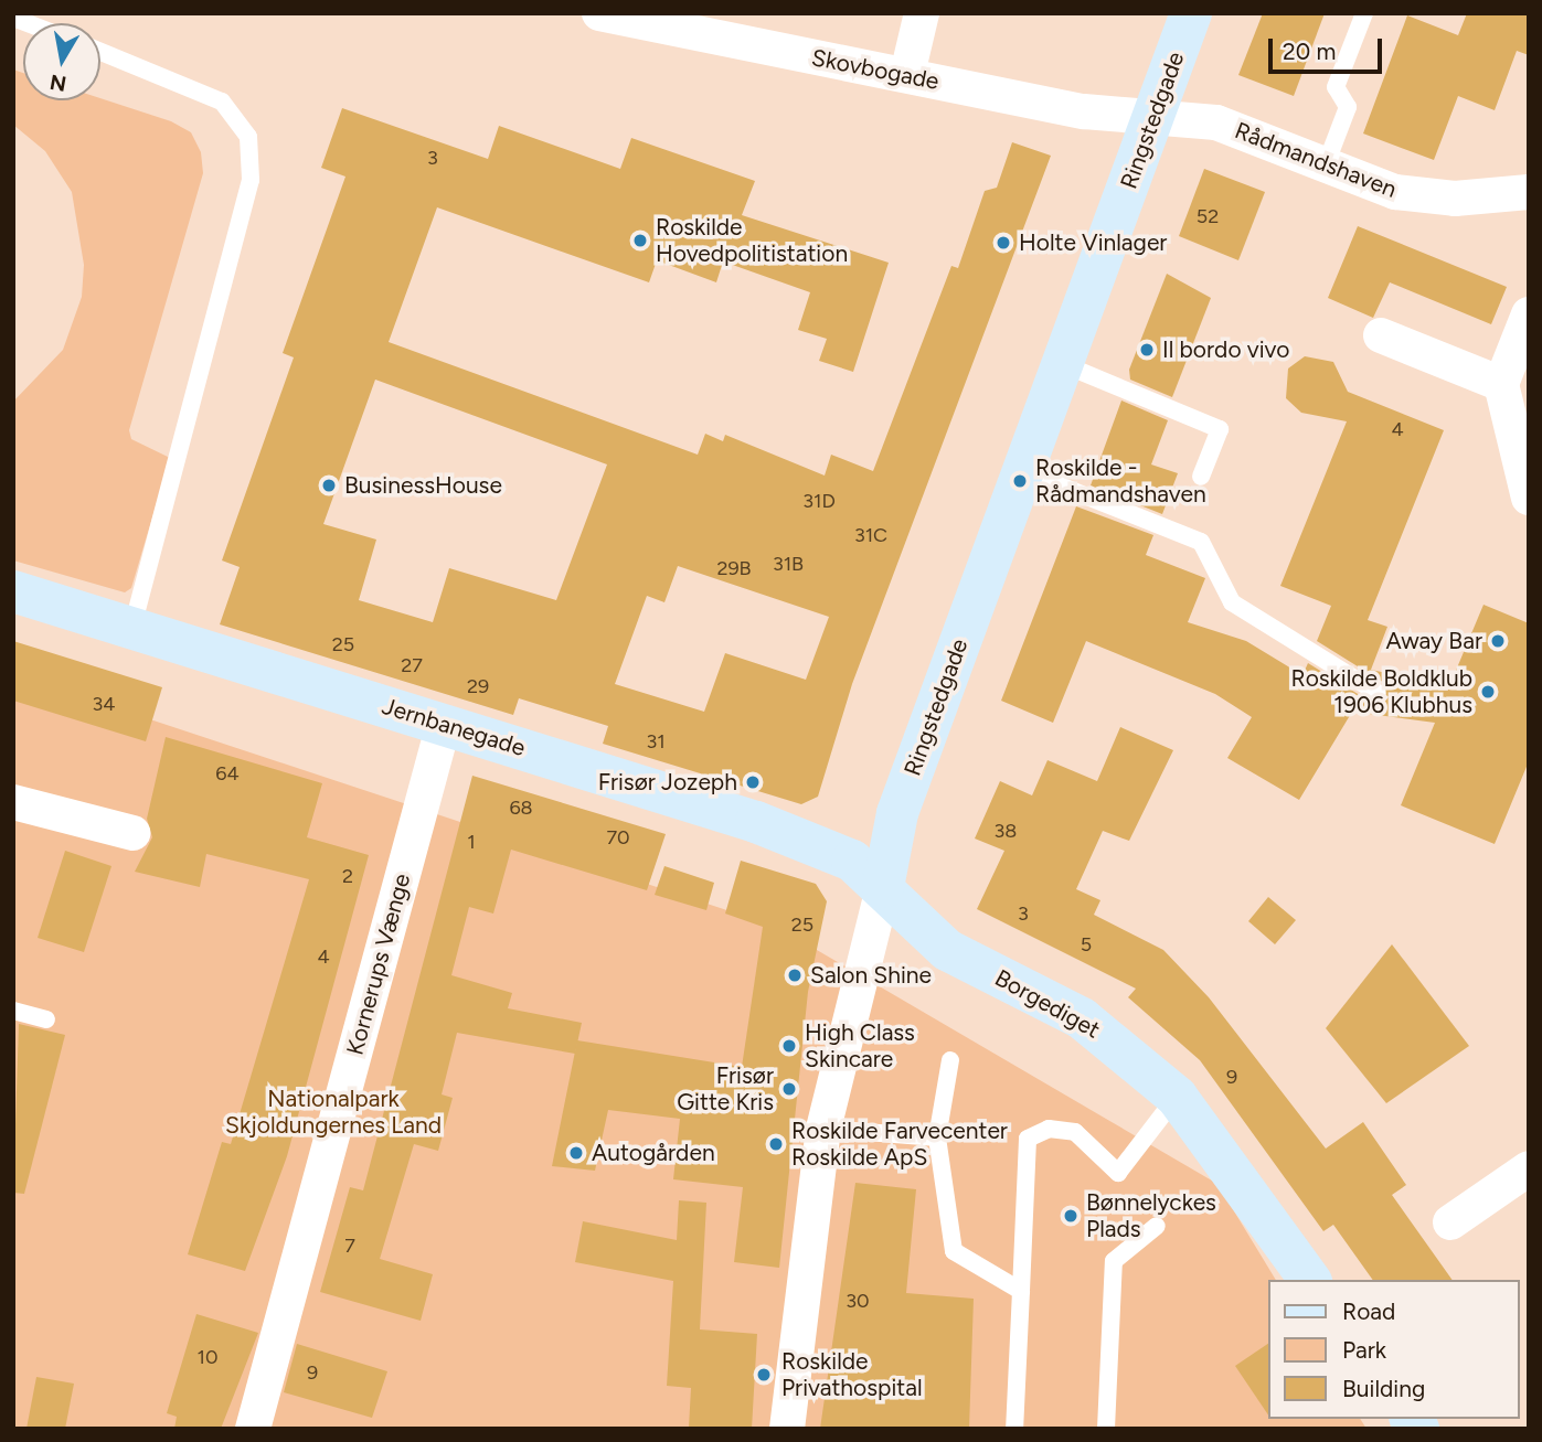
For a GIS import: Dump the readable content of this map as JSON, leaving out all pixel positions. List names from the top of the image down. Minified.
{"streets":{"main road":["Ringstedgade","Jernbanegade","Borgediget"],"street":["Skovbogade","Rådmandshaven","Kornerups Vænge"]},"crossings":[["Skovbogade","Ringstedgade"],["Skovbogade","Rådmandshaven"],["Ringstedgade","Rådmandshaven"],["Ringstedgade","Jernbanegade"],["Ringstedgade","Borgediget"],["Jernbanegade","Kornerups Vænge"],["Jernbanegade","Borgediget"]],"parks":["Nationalpark Skjoldungernes Land"],"places":["Roskilde Hovedpolitistation","Holte Vinlager","Il bordo vivo","Roskilde - Rådmandshaven","BusinessHouse","Away Bar","Roskilde Boldklub 1906 Klubhus","Frisør Jozeph","Salon Shine","High Class Skincare","Frisør Gitte Kris","Roskilde Farvecenter Roskilde ApS","Autogården","Bønnelyckes Plads","Roskilde Privathospital"],"house_numbers":["3","52","4","31D","31C","31B","29B","25","27","29","34","31","64","68","38","70","1","2","3","25","5","4","9","7","30","10","9"],"legend":["Road","Park","Building"],"scale_bar":"20 m","north":"bottom"}
